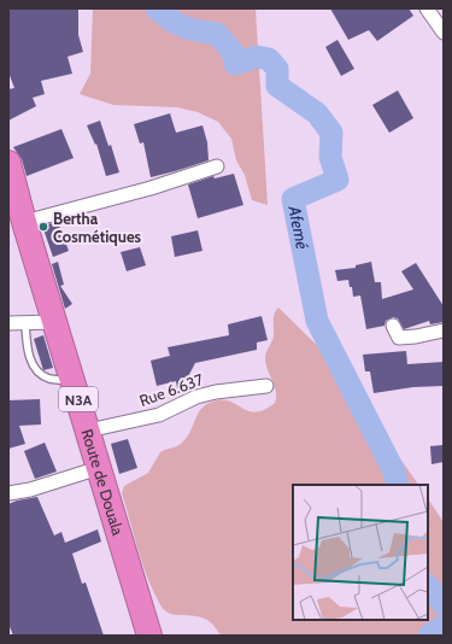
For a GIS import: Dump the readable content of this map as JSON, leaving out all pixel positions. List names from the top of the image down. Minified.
{"streets":{"highway":["N3A","Route de Douala"],"street":["Rue 6.637"]},"crossings":[["Rue 6.637","Route de Douala"]],"water":["Afemé"],"places":["Bertha Cosmétiques"]}
